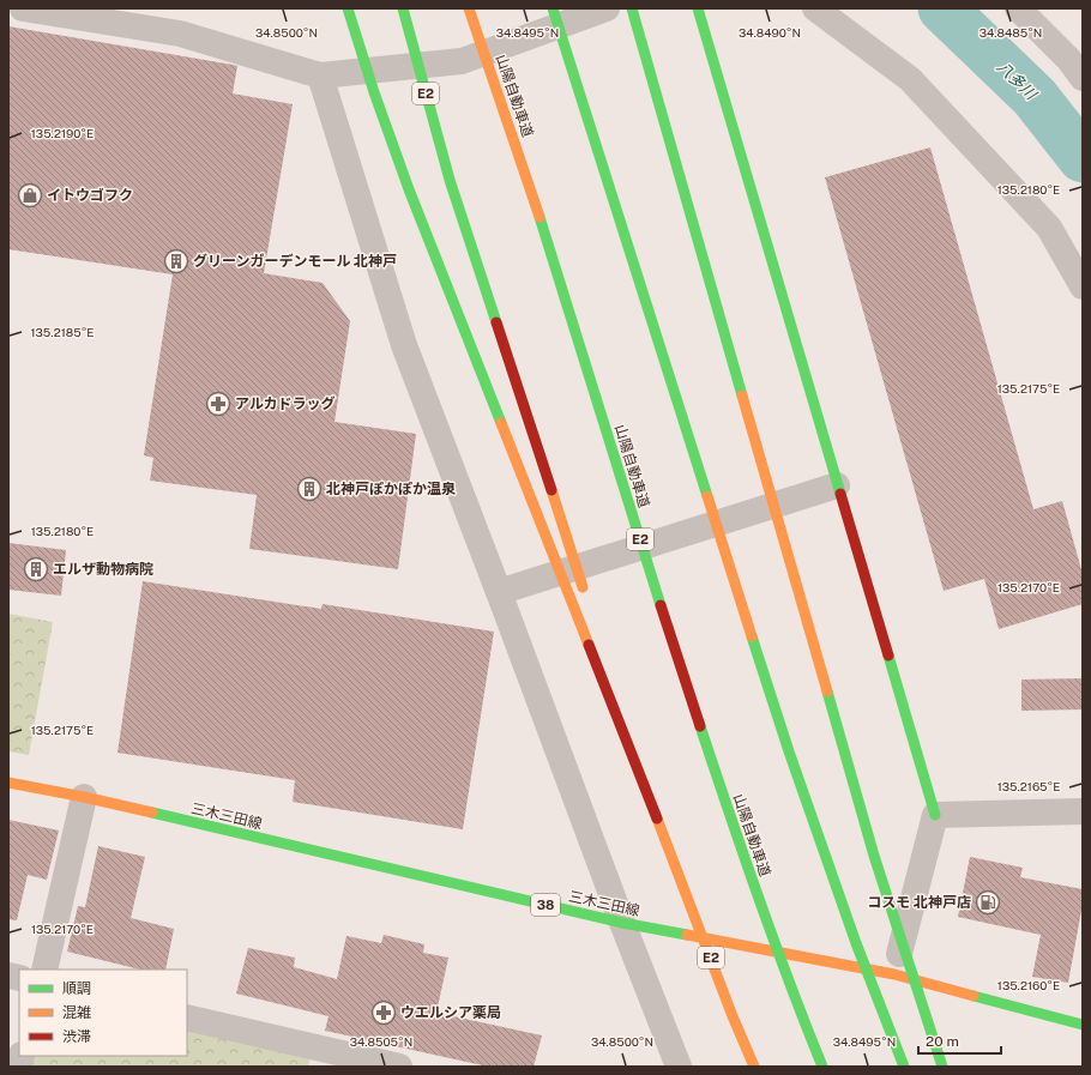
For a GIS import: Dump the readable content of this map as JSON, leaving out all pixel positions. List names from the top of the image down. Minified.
{"streets":{"main road":["E2","山陽自動車道","三木三田線","38"]},"water":["八多川"],"places":{"shop":["イトウゴフク"],"building":["グリーンガーデンモール 北神戸","北神戸ぽかぽか温泉","エルザ動物病院"],"pharmacy":["アルカドラッグ","ウエルシア薬局"],"fuel station":["コスモ 北神戸店"]},"legend":["順調","混雑","渋滞"],"scale_bar":"20 m","coordinates":["34.8500°N","34.8495°N","34.8490°N","34.8485°N","135.2190°E","135.2180°E","135.2185°E","135.2175°E","135.2170°E","135.2165°E","135.2160°E","34.8505°N"]}
